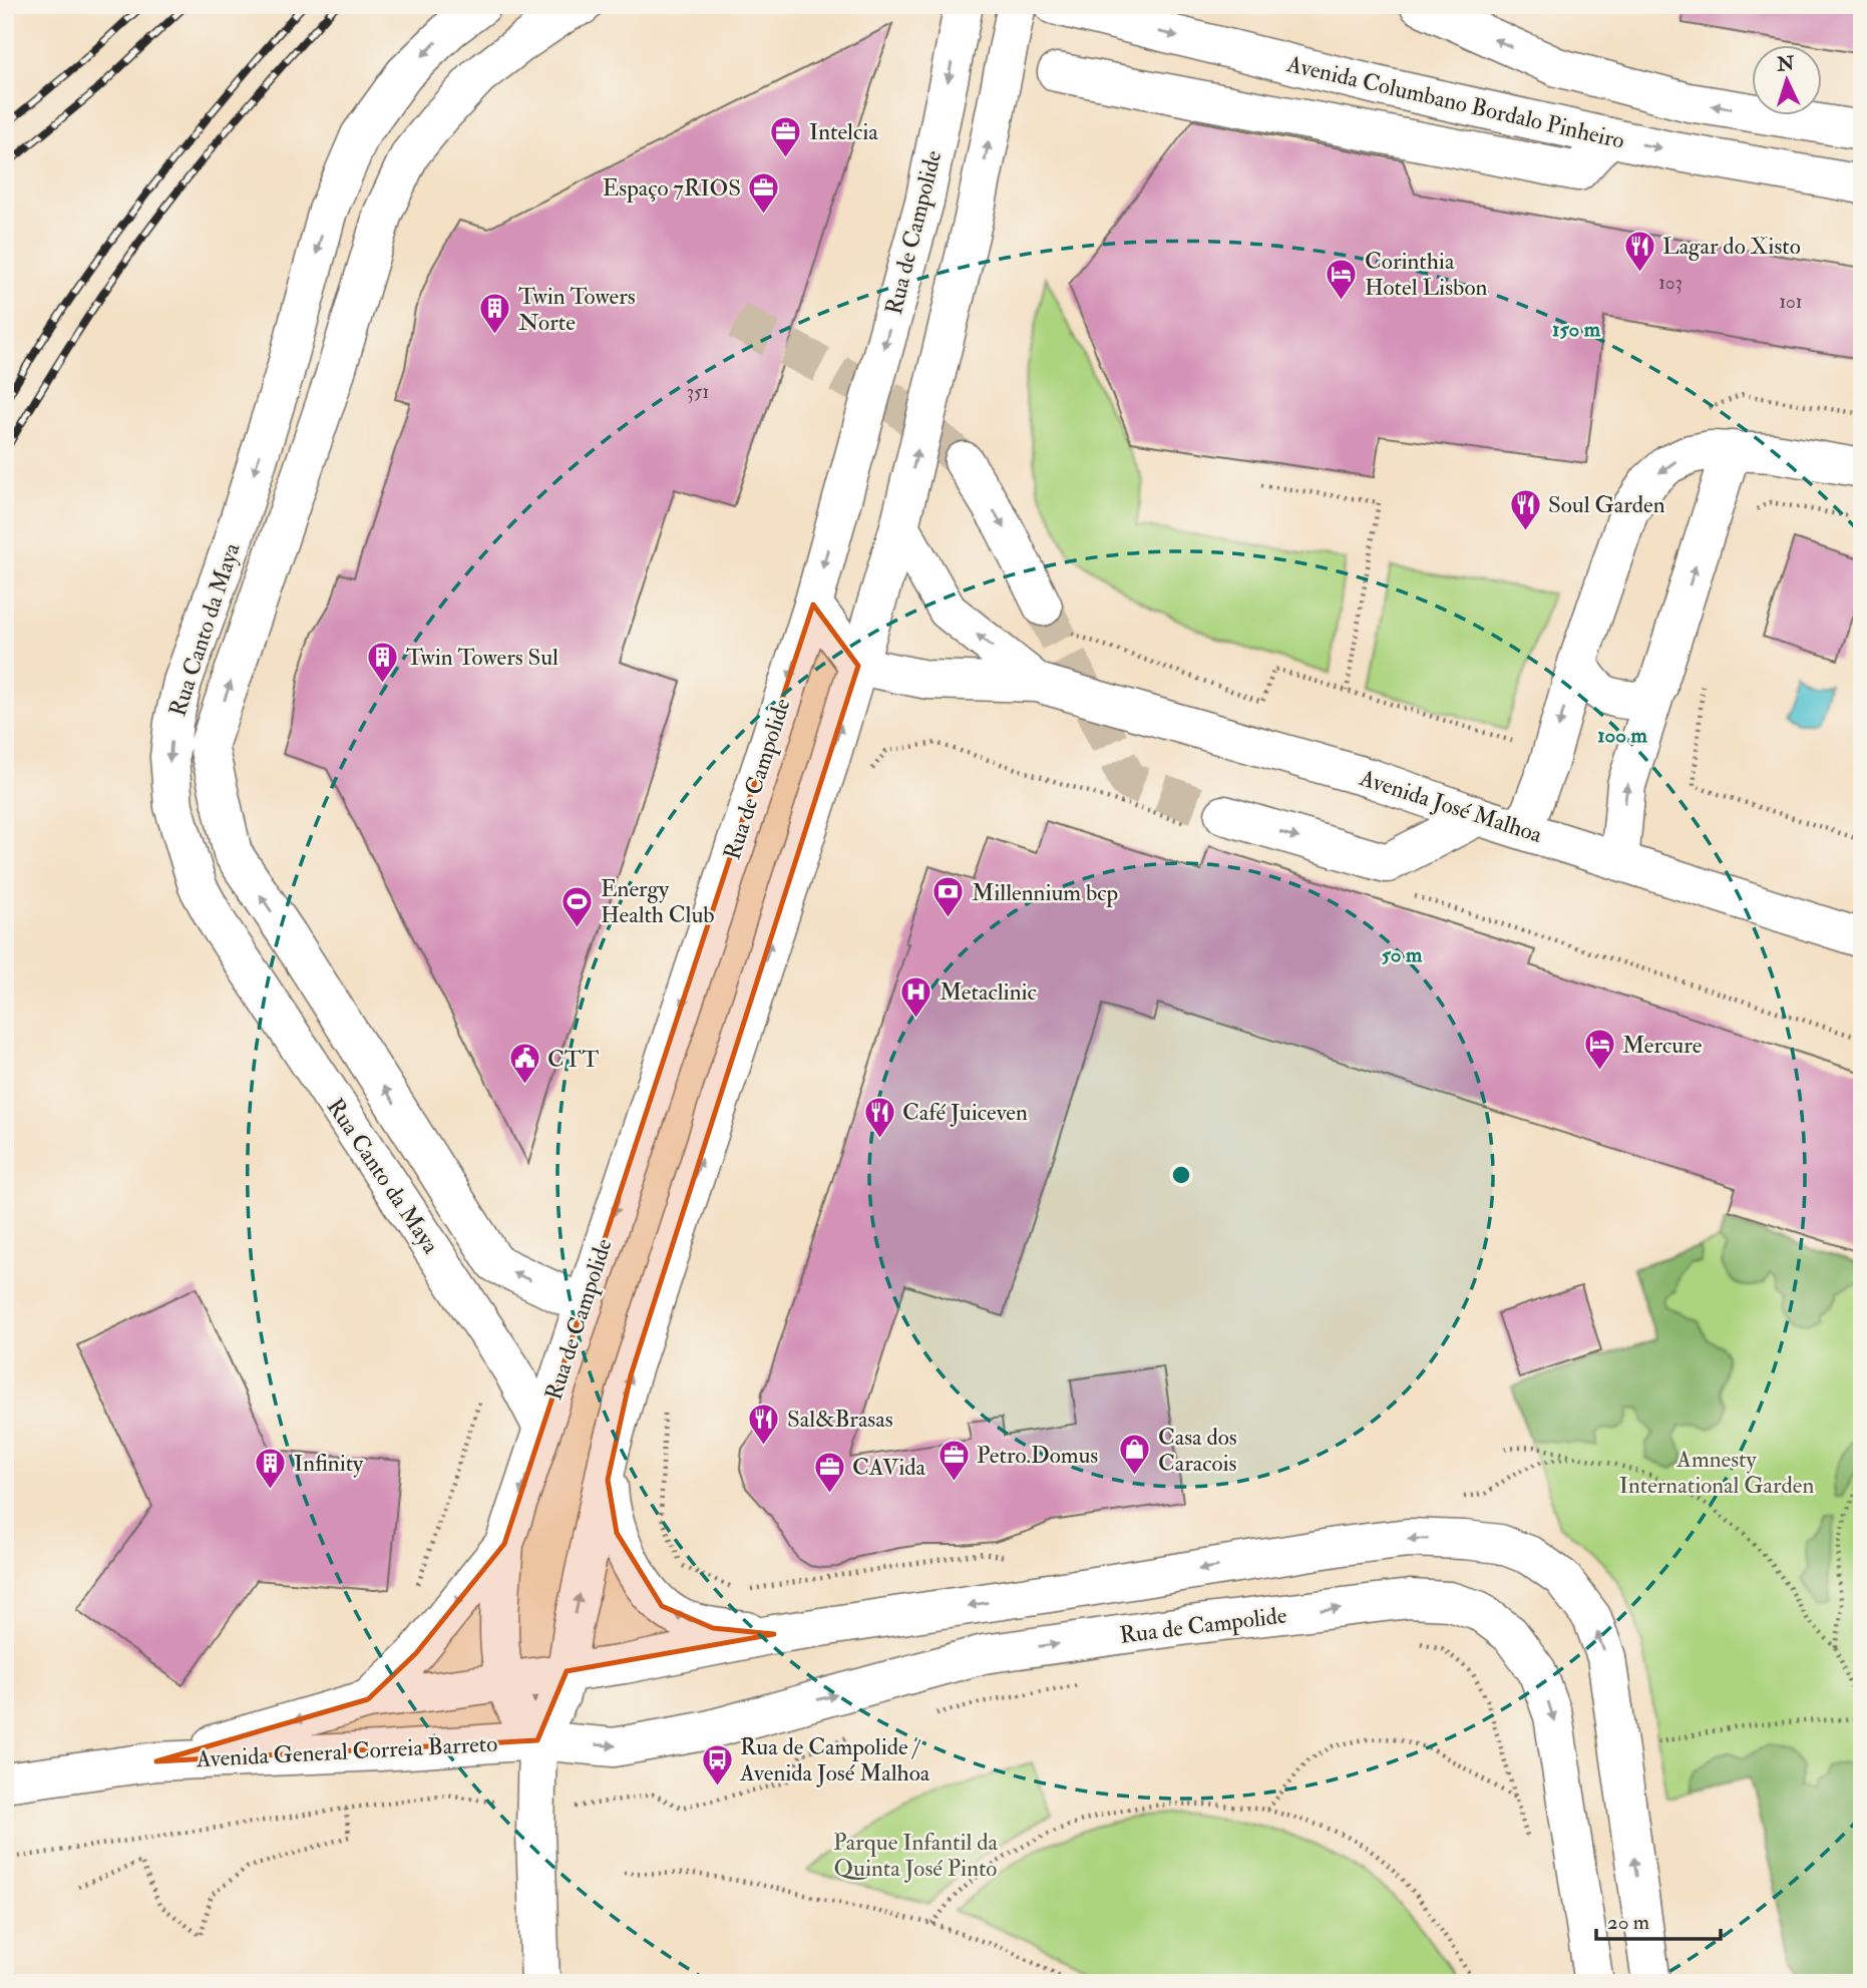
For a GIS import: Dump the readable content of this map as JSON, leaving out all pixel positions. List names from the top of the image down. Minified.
{"streets":{"main road":["Avenida Columbano Bordalo Pinheiro","Rua de Campolide","Rua Canto da Maya","Avenida José Malhoa","Avenida General Correia Barreto"]},"crossings":[["Rua de Campolide","Rua Canto da Maya"],["Rua de Campolide","Avenida José Malhoa"],["Rua de Campolide","Avenida General Correia Barreto"]],"parks":["Amnesty International Garden","Parque Infantil da Quinta José Pinto"],"places":{"office":["Intelcia","Espaço 7RIOS","Petro.Domus","CAVida"],"restaurant":["Lagar do Xisto","Soul Garden","Café Juiceven","Sal&Brasas"],"hotel":["Corinthia Hotel Lisbon","Mercure"],"building":["Twin Towers Norte","Twin Towers Sul","Infinity"],"bank":["Millennium bcp"],"sports":["Energy Health Club"],"hospital":["Metaclinic"],"public building":["CTT"],"shop":["Casa dos Caracois"],"bus stop":["Rua de Campolide / Avenida José Malhoa"]},"house_numbers":["103","101","351"],"scale_bar":"20 m","north":"top","rings":["150 m","100 m","50 m"]}
